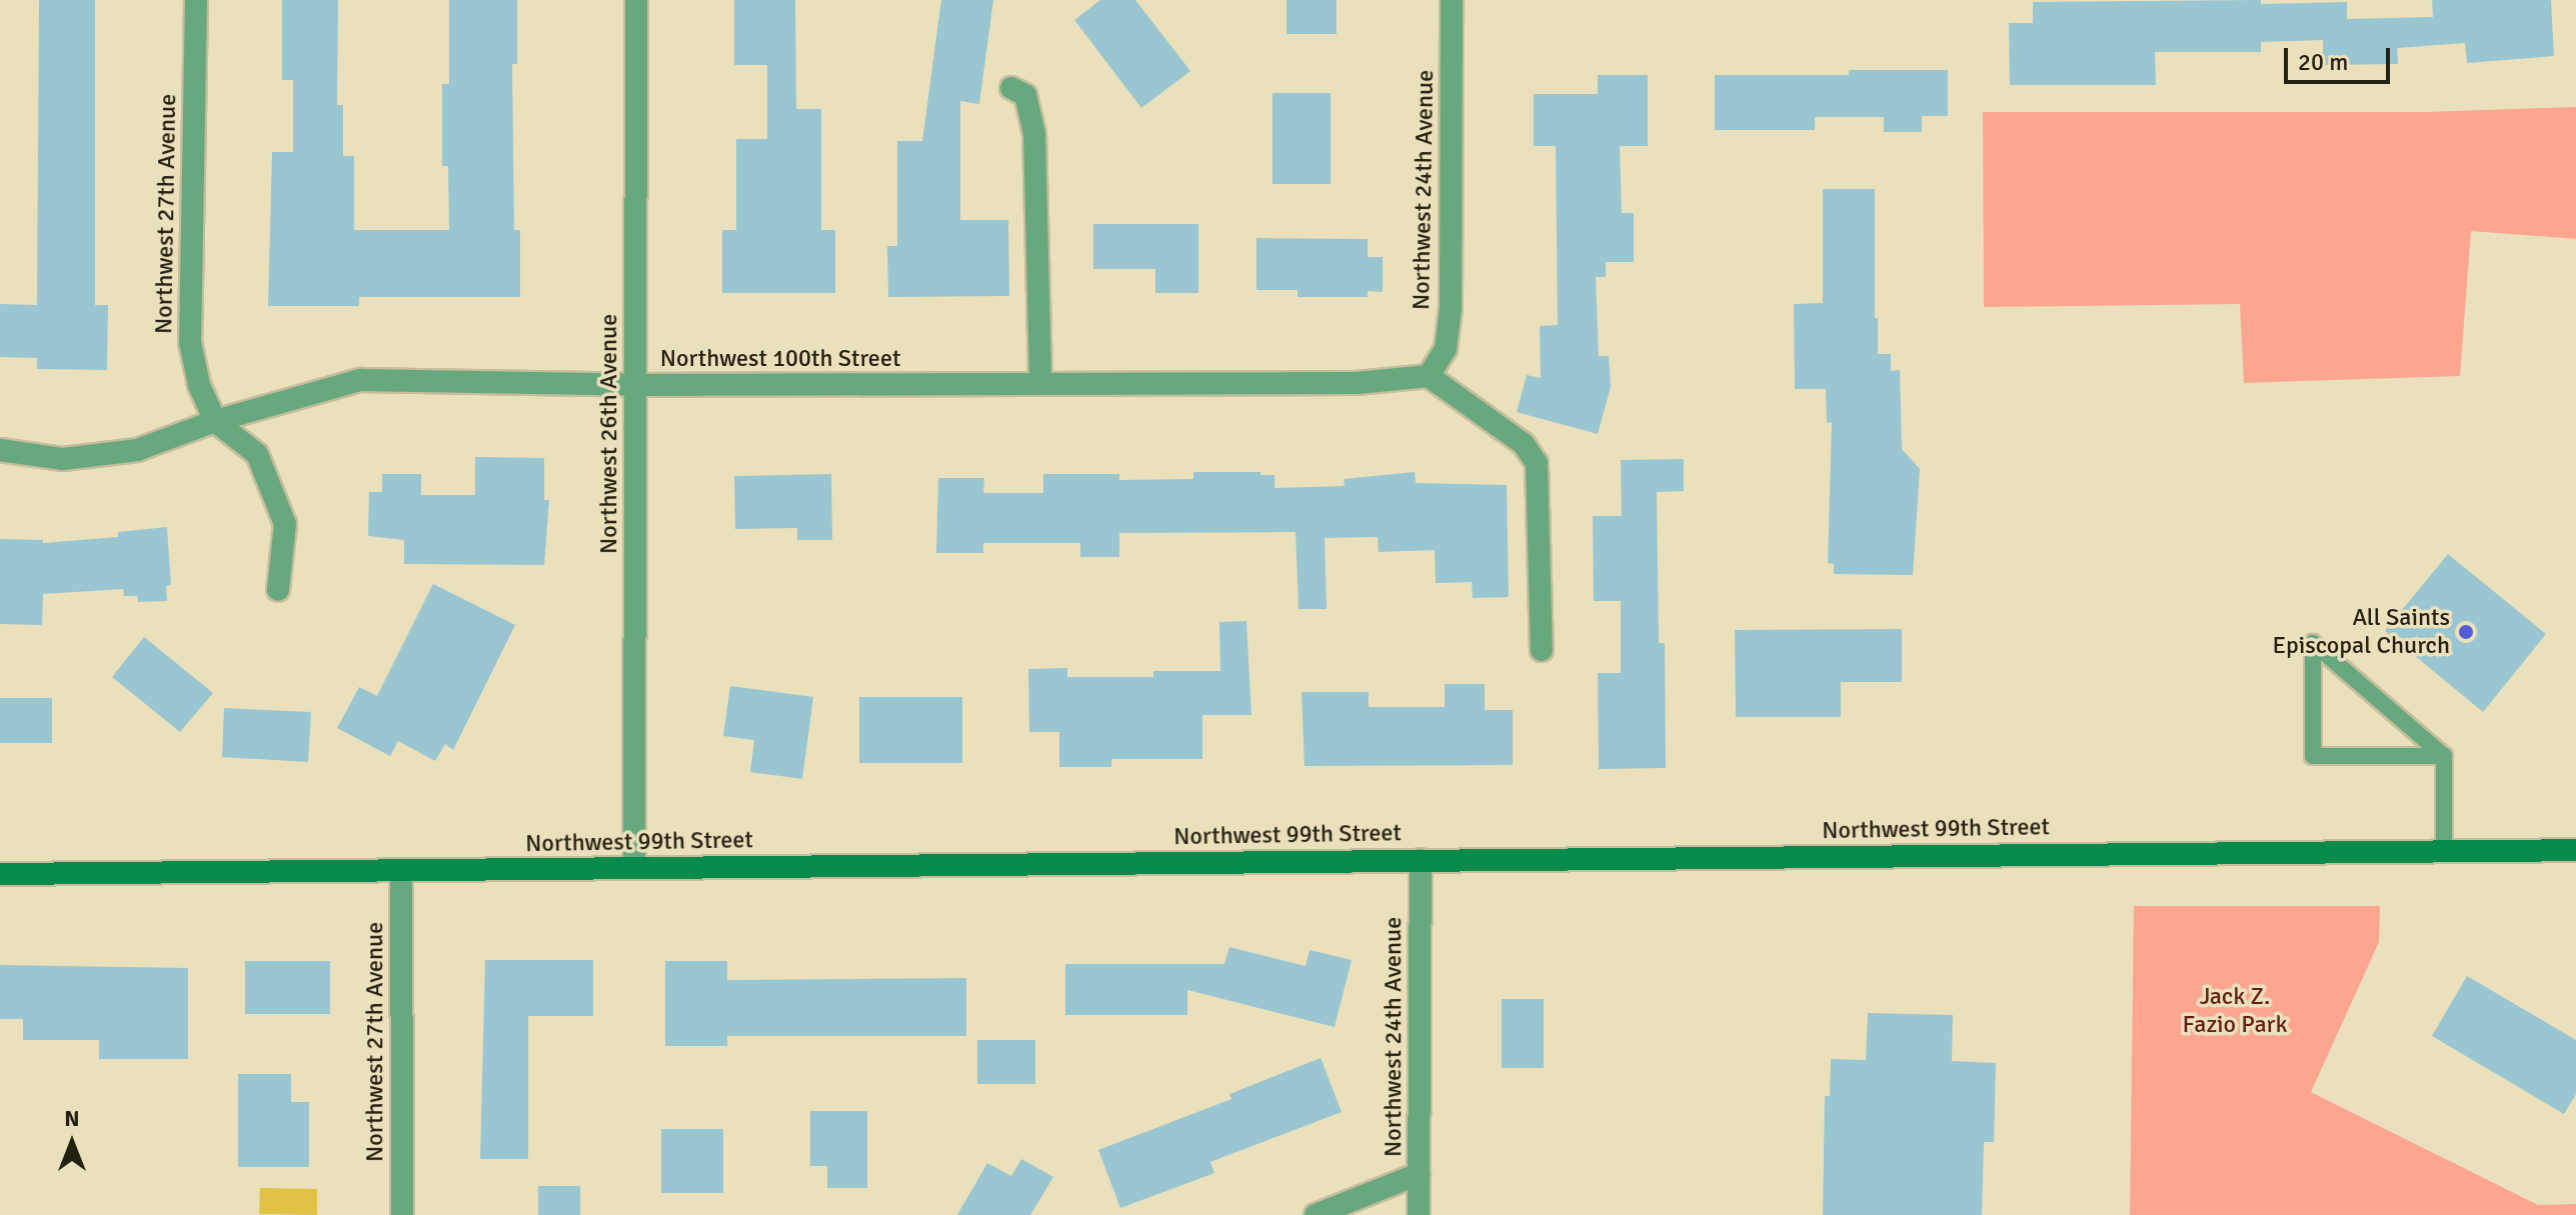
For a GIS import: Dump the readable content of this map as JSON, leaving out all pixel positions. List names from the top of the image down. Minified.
{"streets":{"main road":["Northwest 99th Street"],"street":["Northwest 24th Avenue","Northwest 27th Avenue","Northwest 100th Street","Northwest 26th Avenue"]},"crossings":[["Northwest 24th Avenue","Northwest 100th Street"],["Northwest 24th Avenue","Northwest 99th Street"],["Northwest 27th Avenue","Northwest 100th Street"],["Northwest 27th Avenue","Northwest 99th Street"],["Northwest 100th Street","Northwest 26th Avenue"],["Northwest 26th Avenue","Northwest 99th Street"]],"parks":["Jack Z. Fazio Park"],"places":["All Saints Episcopal Church"],"scale_bar":"20 m","north":"top"}
